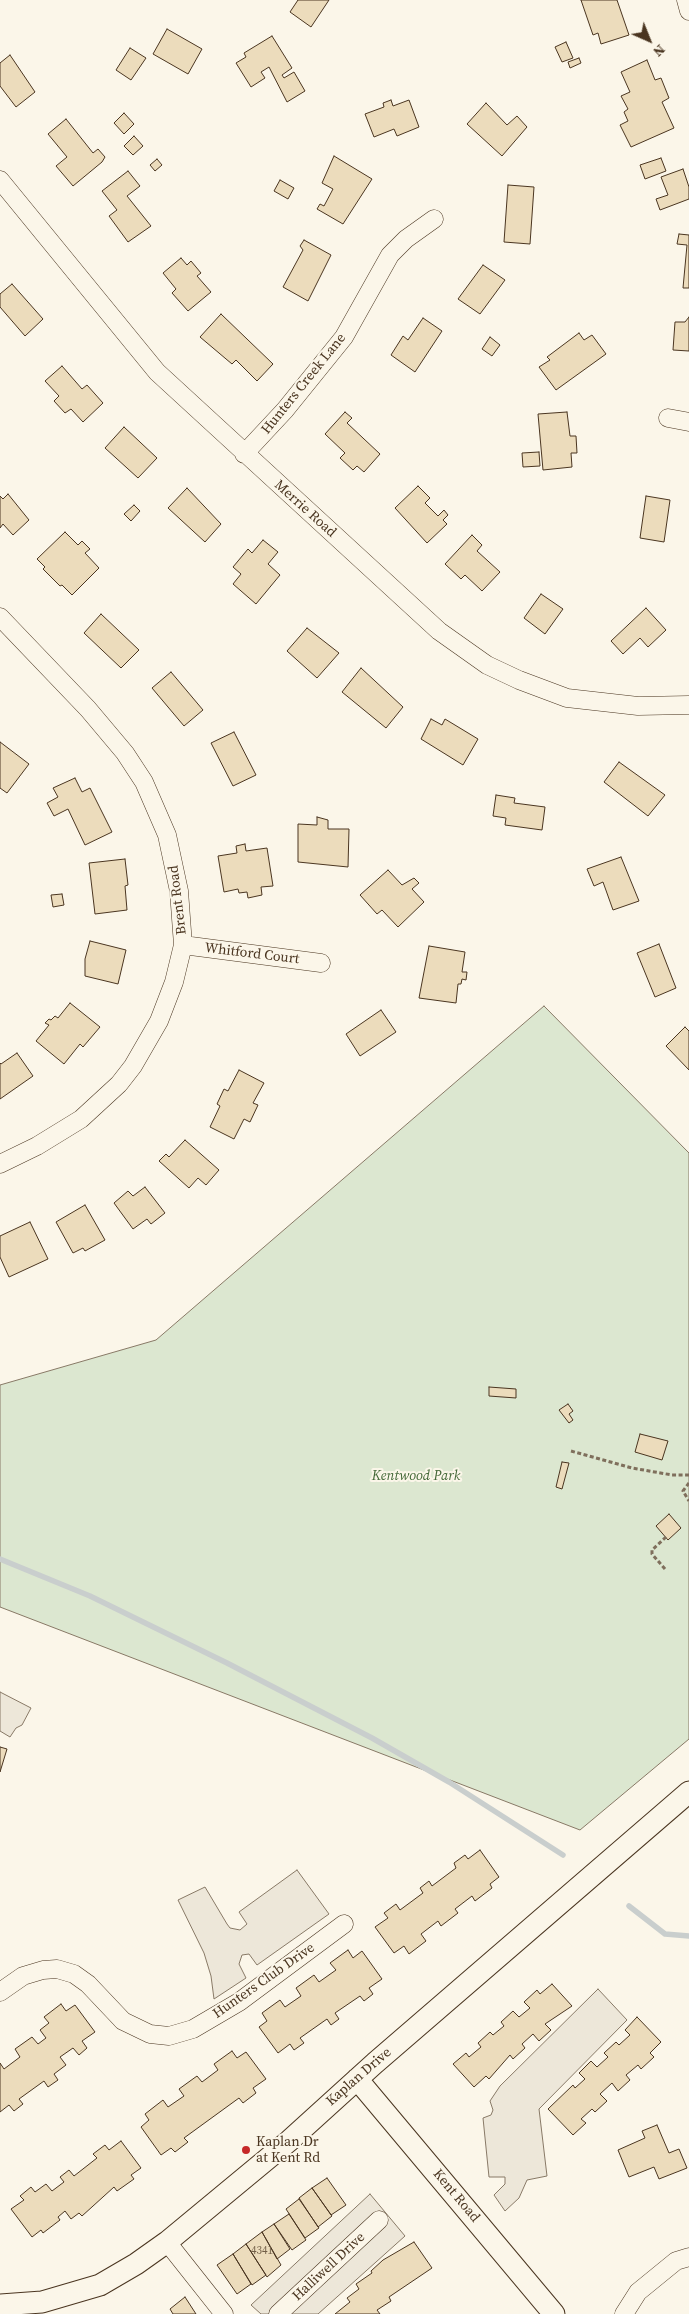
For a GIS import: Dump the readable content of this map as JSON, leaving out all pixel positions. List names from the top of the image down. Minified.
{"streets":{"street":["Hunters Creek Lane","Merrie Road","Brent Road","Whitford Court","Hunters Club Drive","Kaplan Drive","Kent Road","Halliwell Drive"]},"crossings":[["Hunters Creek Lane","Merrie Road"],["Brent Road","Whitford Court"],["Kaplan Drive","Kent Road"]],"parks":["Kentwood Park"],"places":["Kaplan Dr at Kent Rd"],"house_numbers":["4341"],"north":"bottom right"}
